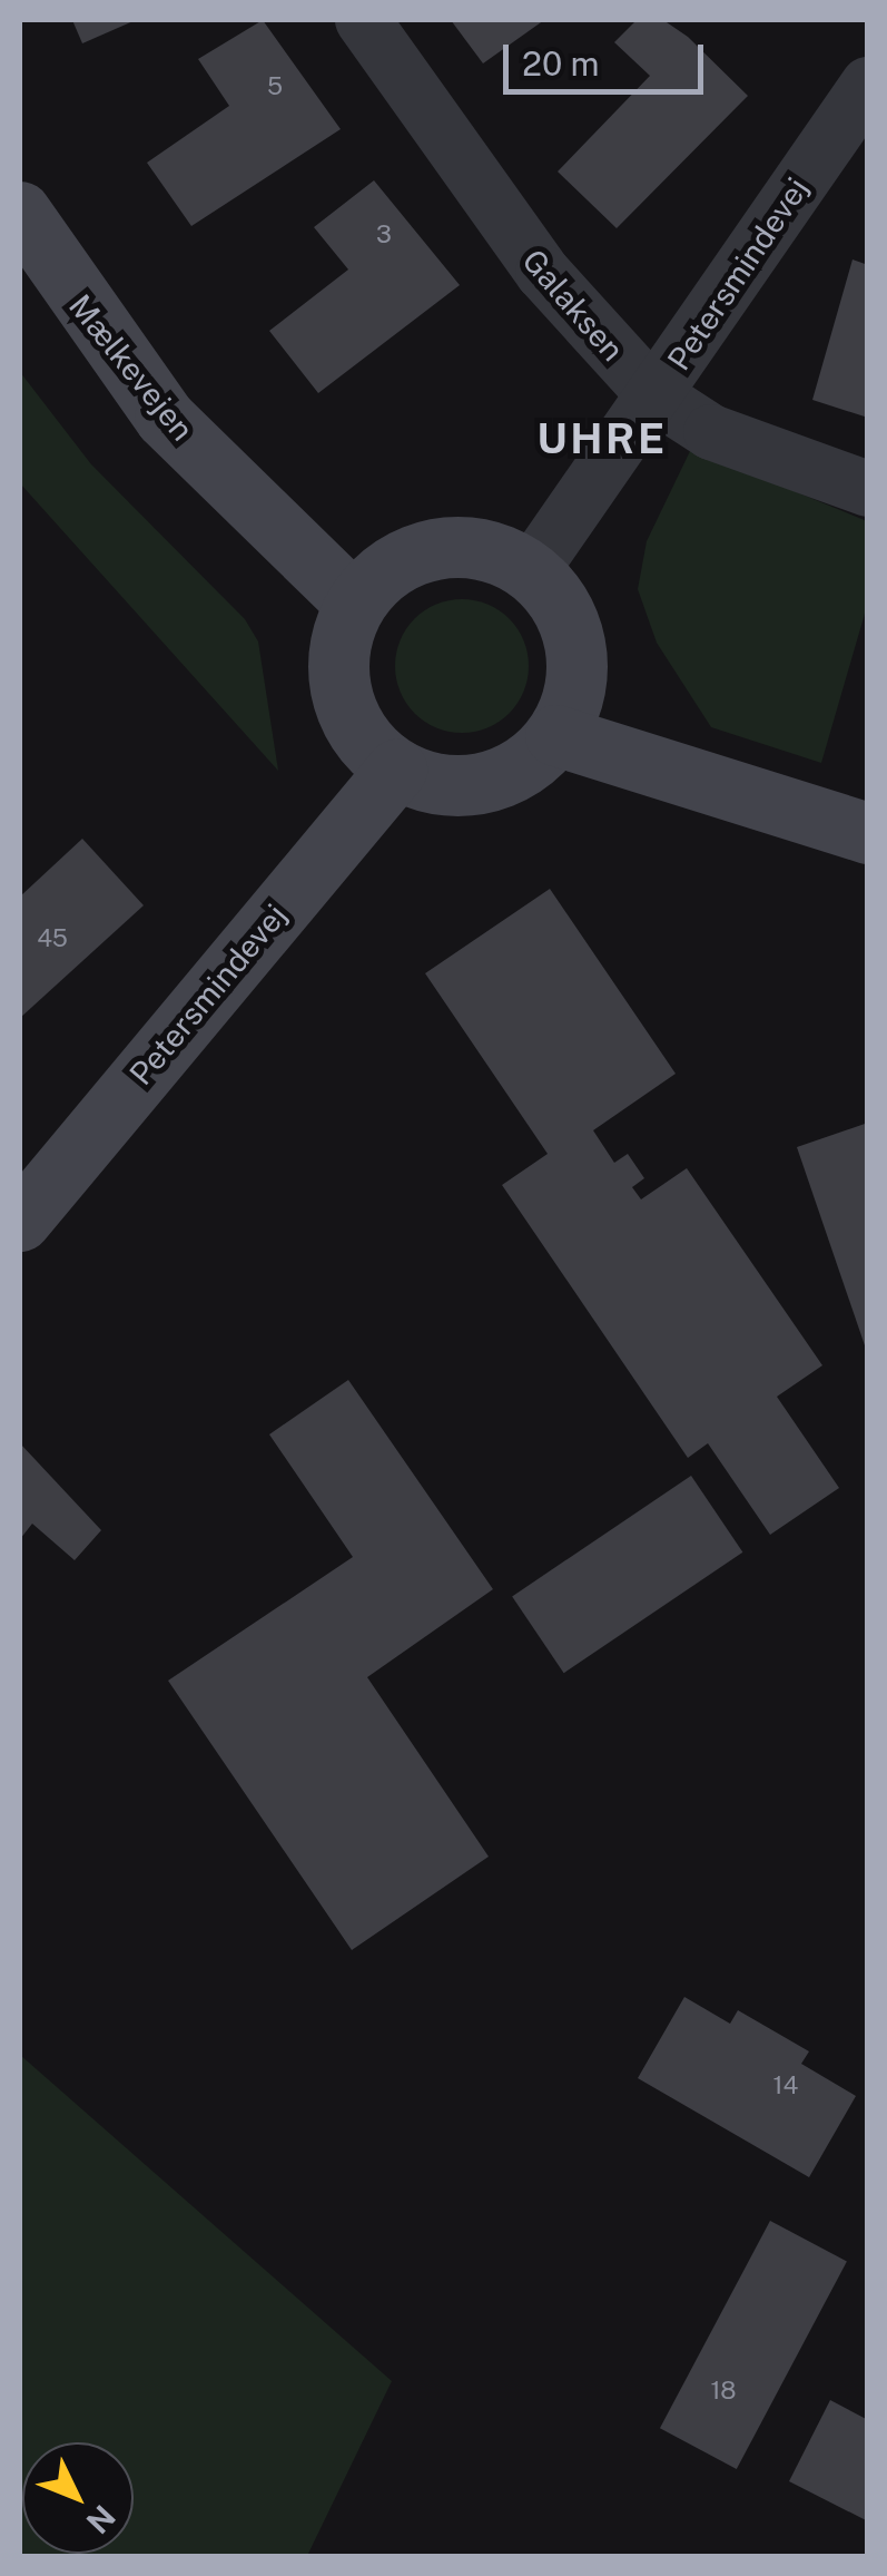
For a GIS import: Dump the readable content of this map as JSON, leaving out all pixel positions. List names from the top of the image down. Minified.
{"streets":{"street":["Petersmindevej","Galaksen","Mælkevejen"]},"crossings":[["Petersmindevej","Galaksen"],["Petersmindevej","Mælkevejen"]],"districts":["UHRE"],"house_numbers":["5","3","45","14","18"],"scale_bar":"20 m","north":"bottom right"}
